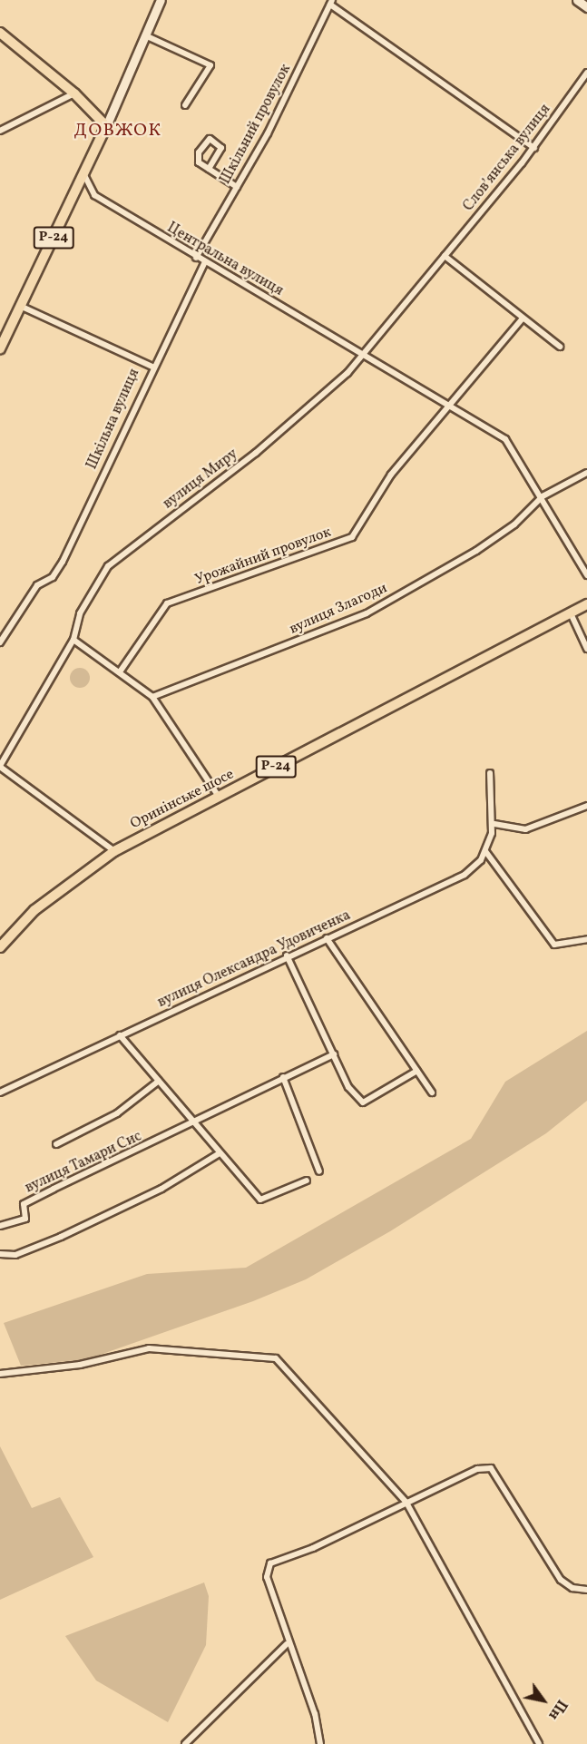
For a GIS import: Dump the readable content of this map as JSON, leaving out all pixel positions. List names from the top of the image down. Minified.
{"streets":{"main road":["Р-24","Оринінське шосе"],"street":["Шкільний провулок","Словʼянська вулиця","Центральна вулиця","Шкільна вулиця","вулиця Миру","Урожайний провулок","вулиця Злагоди","вулиця Олександра Удовиченка","вулиця Тамари Сис"]},"crossings":[["Шкільний провулок","Центральна вулиця"],["Словʼянська вулиця","Центральна вулиця"],["Словʼянська вулиця","вулиця Миру"],["Р-24","Центральна вулиця"],["Р-24","Оринінське шосе"],["Центральна вулиця","Шкільна вулиця"],["Центральна вулиця","вулиця Миру"],["Центральна вулиця","Урожайний провулок"],["Центральна вулиця","вулиця Злагоди"]],"districts":["ДОВЖОК"],"north":"bottom right"}
